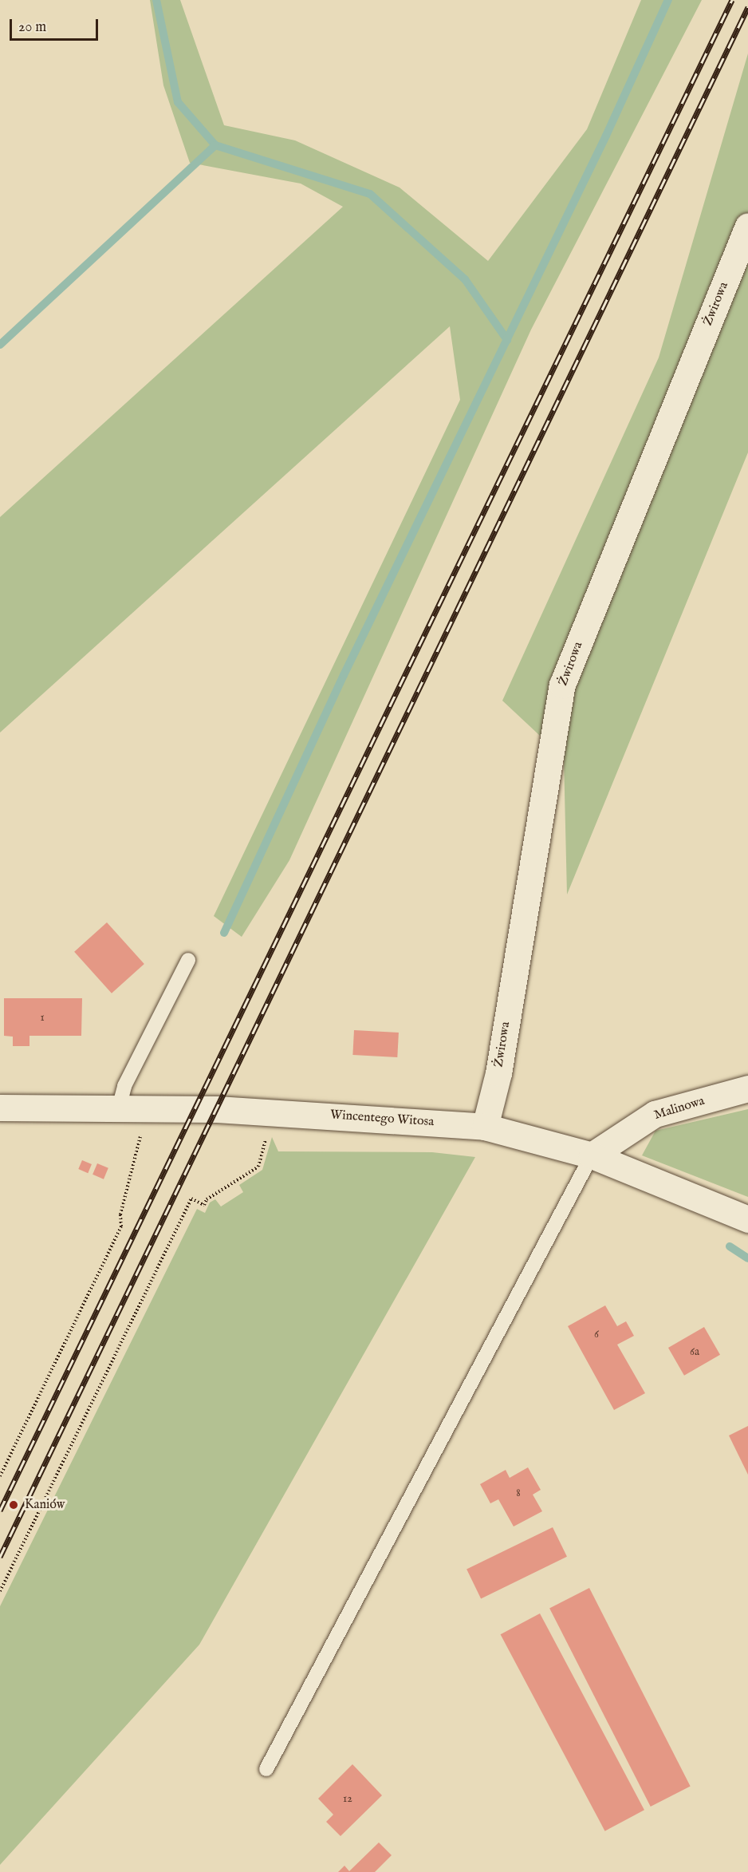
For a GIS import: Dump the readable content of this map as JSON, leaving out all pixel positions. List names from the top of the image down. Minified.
{"streets":{"street":["Żwirowa","Malinowa","Wincentego Witosa"]},"crossings":[["Żwirowa","Wincentego Witosa"],["Malinowa","Wincentego Witosa"]],"places":["Kaniów"],"house_numbers":["1","6","6a","8","12"],"scale_bar":"20 m"}
